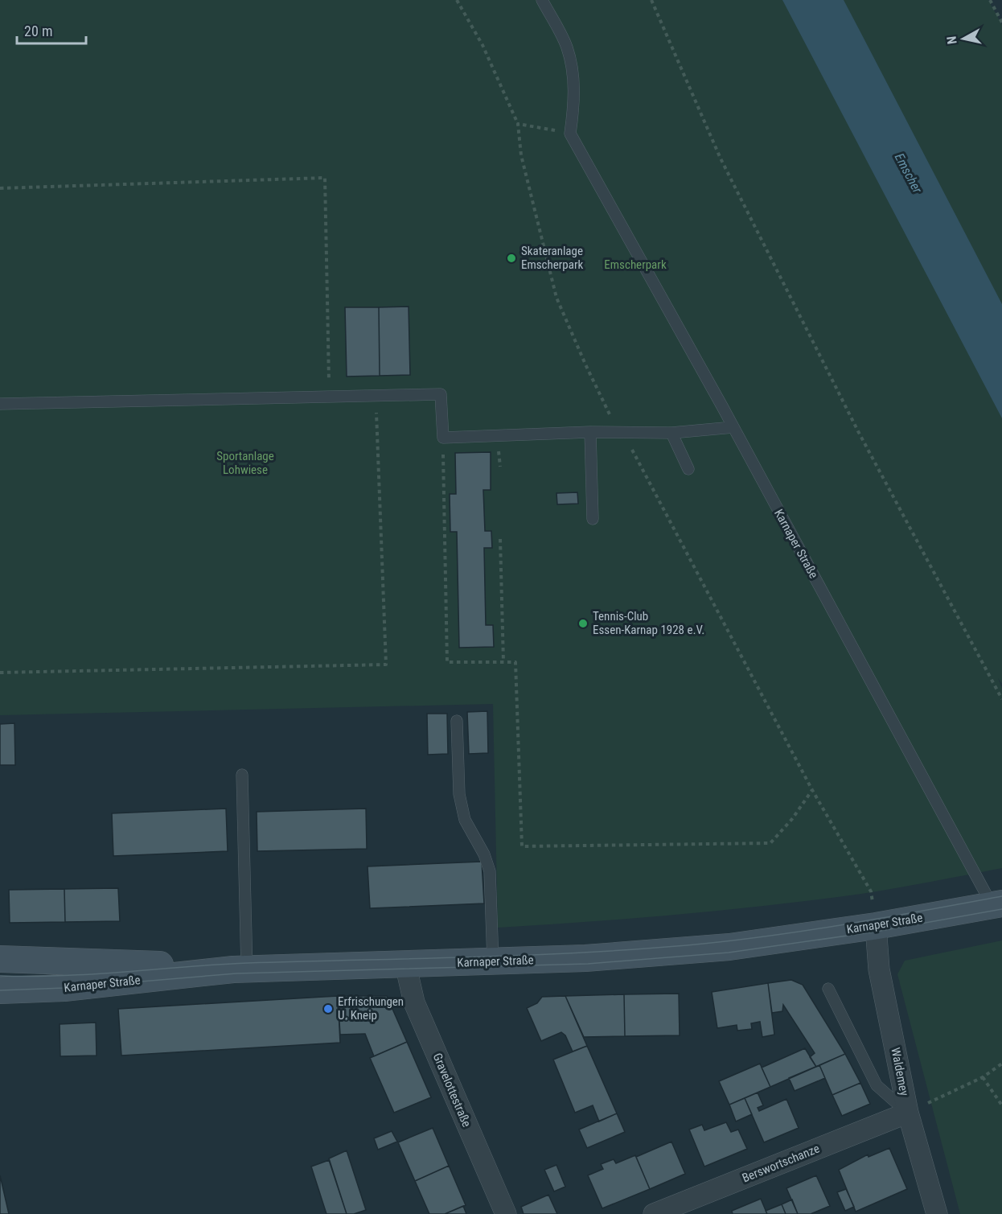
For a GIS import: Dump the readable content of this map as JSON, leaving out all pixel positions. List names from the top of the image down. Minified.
{"streets":{"main road":["Karnaper Straße"],"street":["Waldemey","Gravelottestraße","Berswortschanze"]},"crossings":[["Karnaper Straße","Waldemey"],["Karnaper Straße","Gravelottestraße"],["Waldemey","Berswortschanze"]],"water":["Emscher"],"parks":["Emscherpark","Sportanlage Lohwiese"],"places":["Skateranlage Emscherpark","Tennis-Club Essen-Karnap 1928 e.V.","Erfrischungen U. Kneip"],"scale_bar":"20 m","north":"left"}
